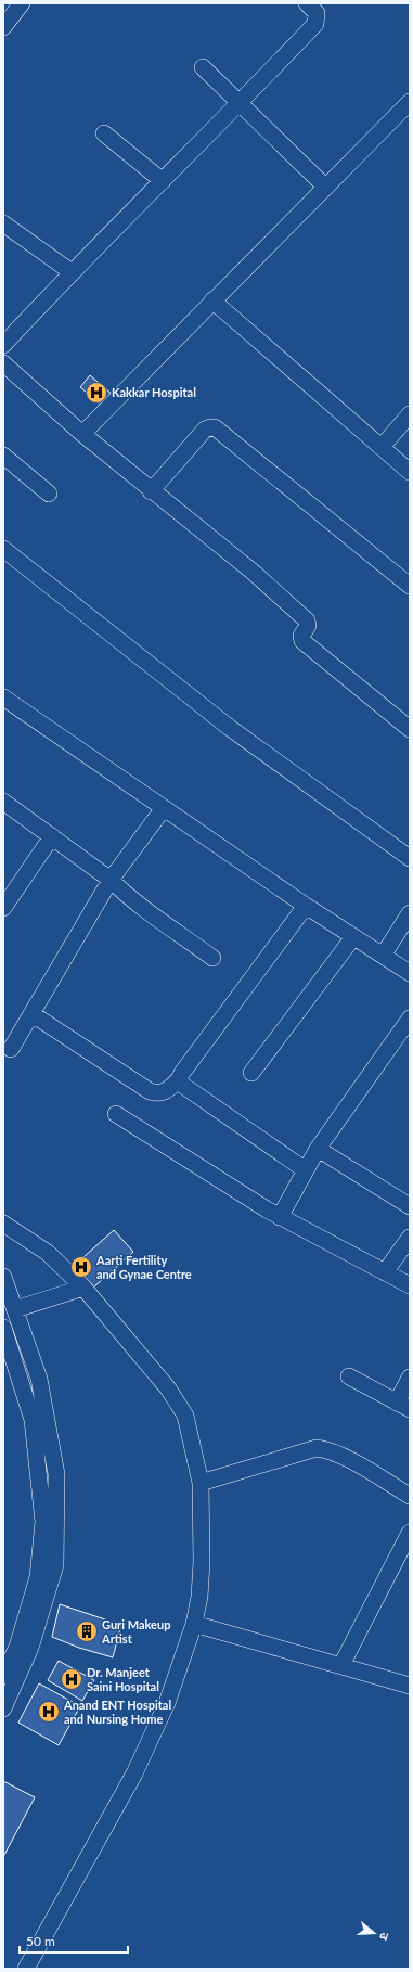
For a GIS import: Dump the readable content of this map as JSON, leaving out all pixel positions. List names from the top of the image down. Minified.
{"places":{"hospital":["Kakkar Hospital","Aarti Fertility and Gynae Centre","Dr. Manjeet Saini Hospital","Anand ENT Hospital and Nursing Home"],"building":["Guri Makeup Artist"]},"scale_bar":"50 m","north":"right"}
